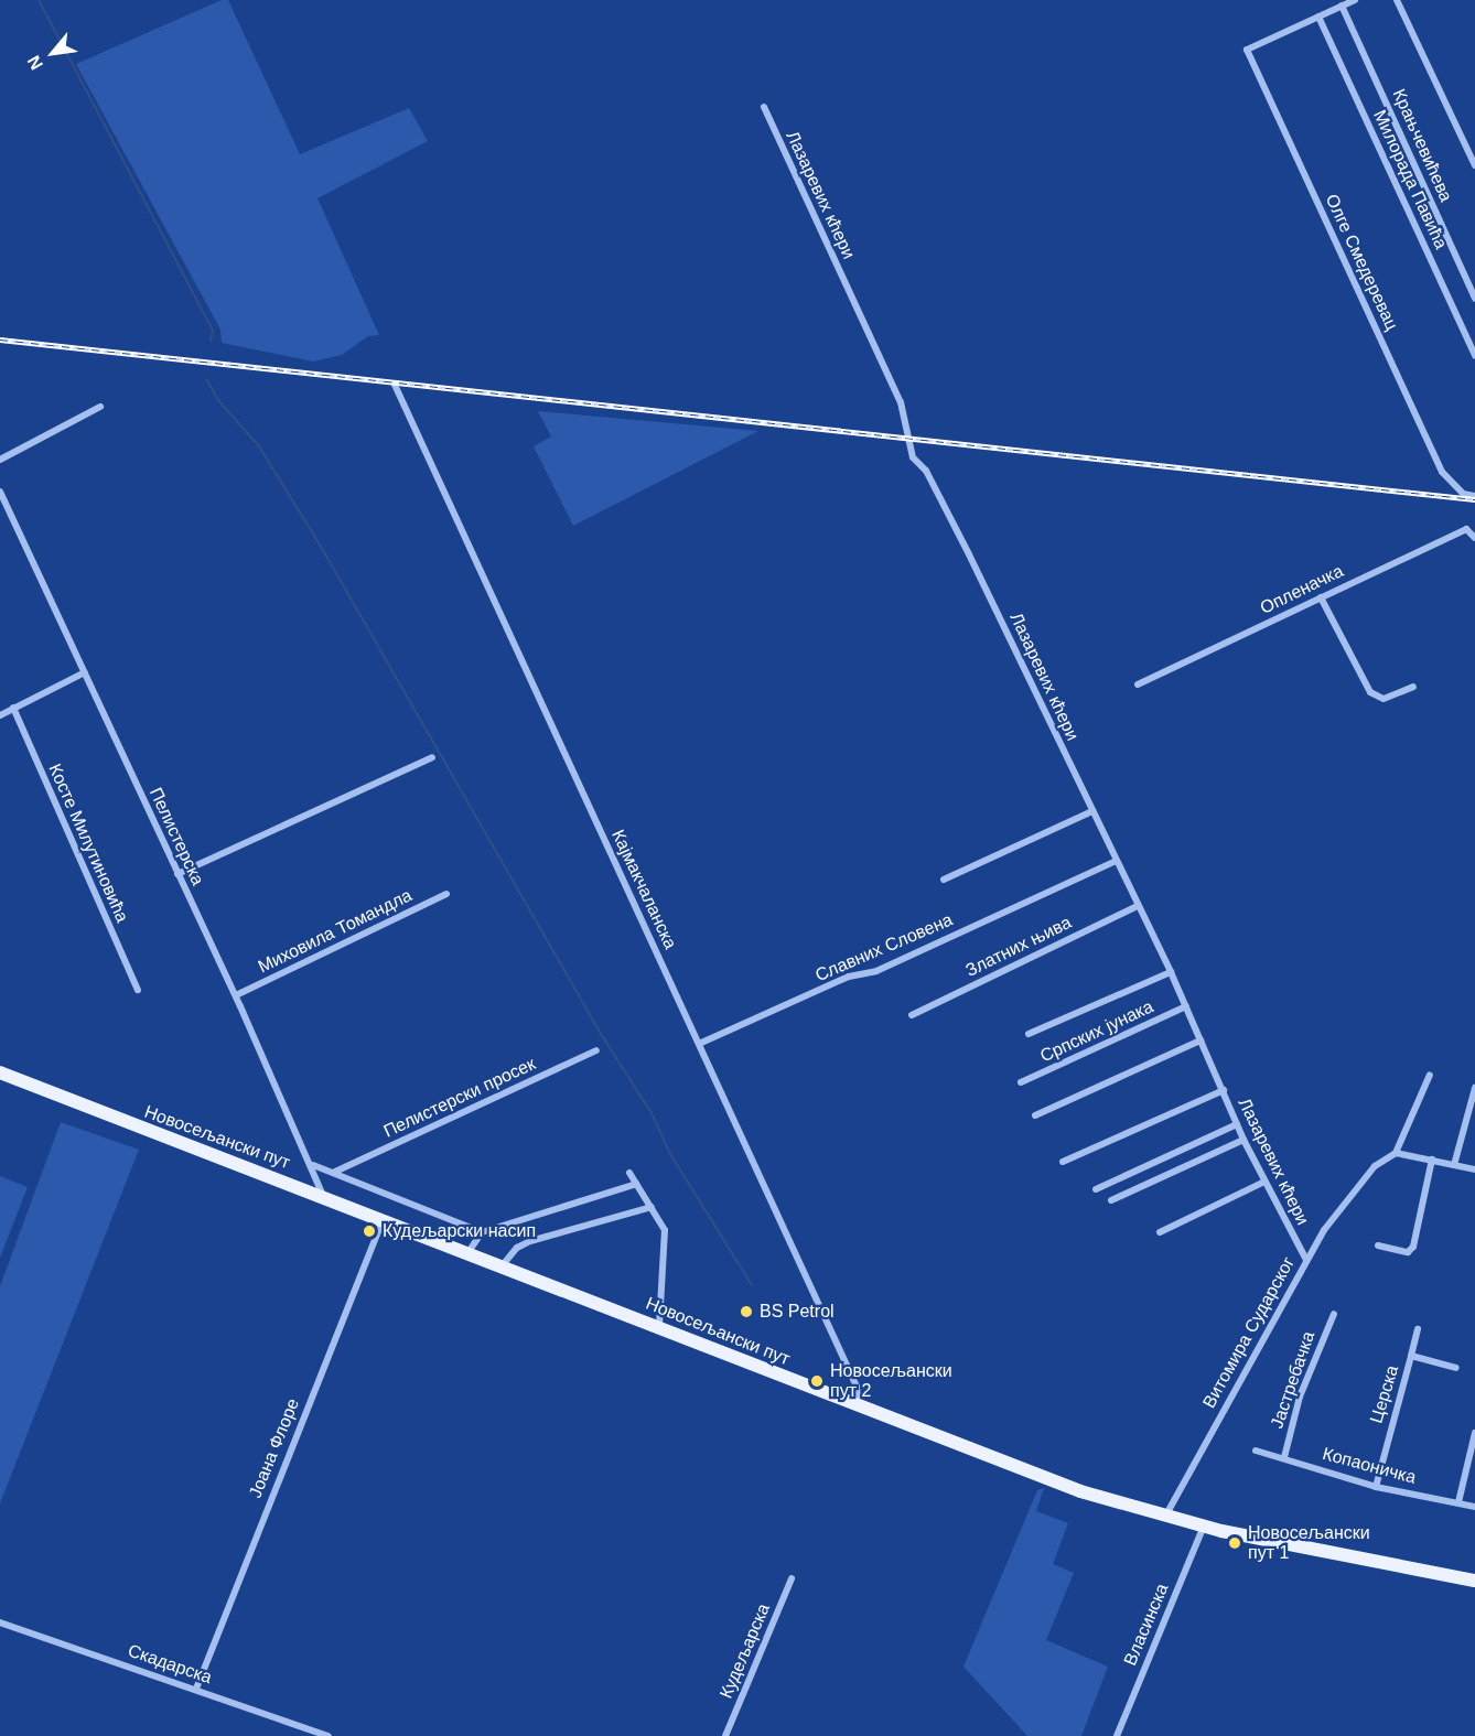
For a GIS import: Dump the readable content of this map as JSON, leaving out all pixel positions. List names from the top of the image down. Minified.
{"streets":{"main road":["Новосељански пут"],"street":["Крањчевићева","Милорада Павића","Лазаревих кћери","Олге Смедеревац","Опленачка","Пелистерска","Косте Милутиновића","Кајмакчаланска","Миховила Томандла","Златних њива","Славних Словена","Српских јунака","Пелистерски просек","Витомира Сударског","Јастребачка","Церска","Јоана Флоре","Копаоничка","Власинска","Кудељарска","Скадарска"]},"crossings":[["Милорада Павића","Олге Смедеревац"],["Лазаревих кћери","Златних њива"],["Лазаревих кћери","Славних Словена"],["Лазаревих кћери","Српских јунака"],["Лазаревих кћери","Витомира Сударског"],["Пелистерска","Миховила Томандла"],["Пелистерска","Новосељански пут"],["Кајмакчаланска","Славних Словена"],["Кајмакчаланска","Новосељански пут"],["Новосељански пут","Витомира Сударског"],["Новосељански пут","Јоана Флоре"],["Новосељански пут","Власинска"],["Јастребачка","Копаоничка"],["Церска","Копаоничка"],["Јоана Флоре","Скадарска"]],"places":["Кудељарски насип","BS Petrol","Новосељански пут 2","Новосељански пут 1"],"north":"bottom left"}
